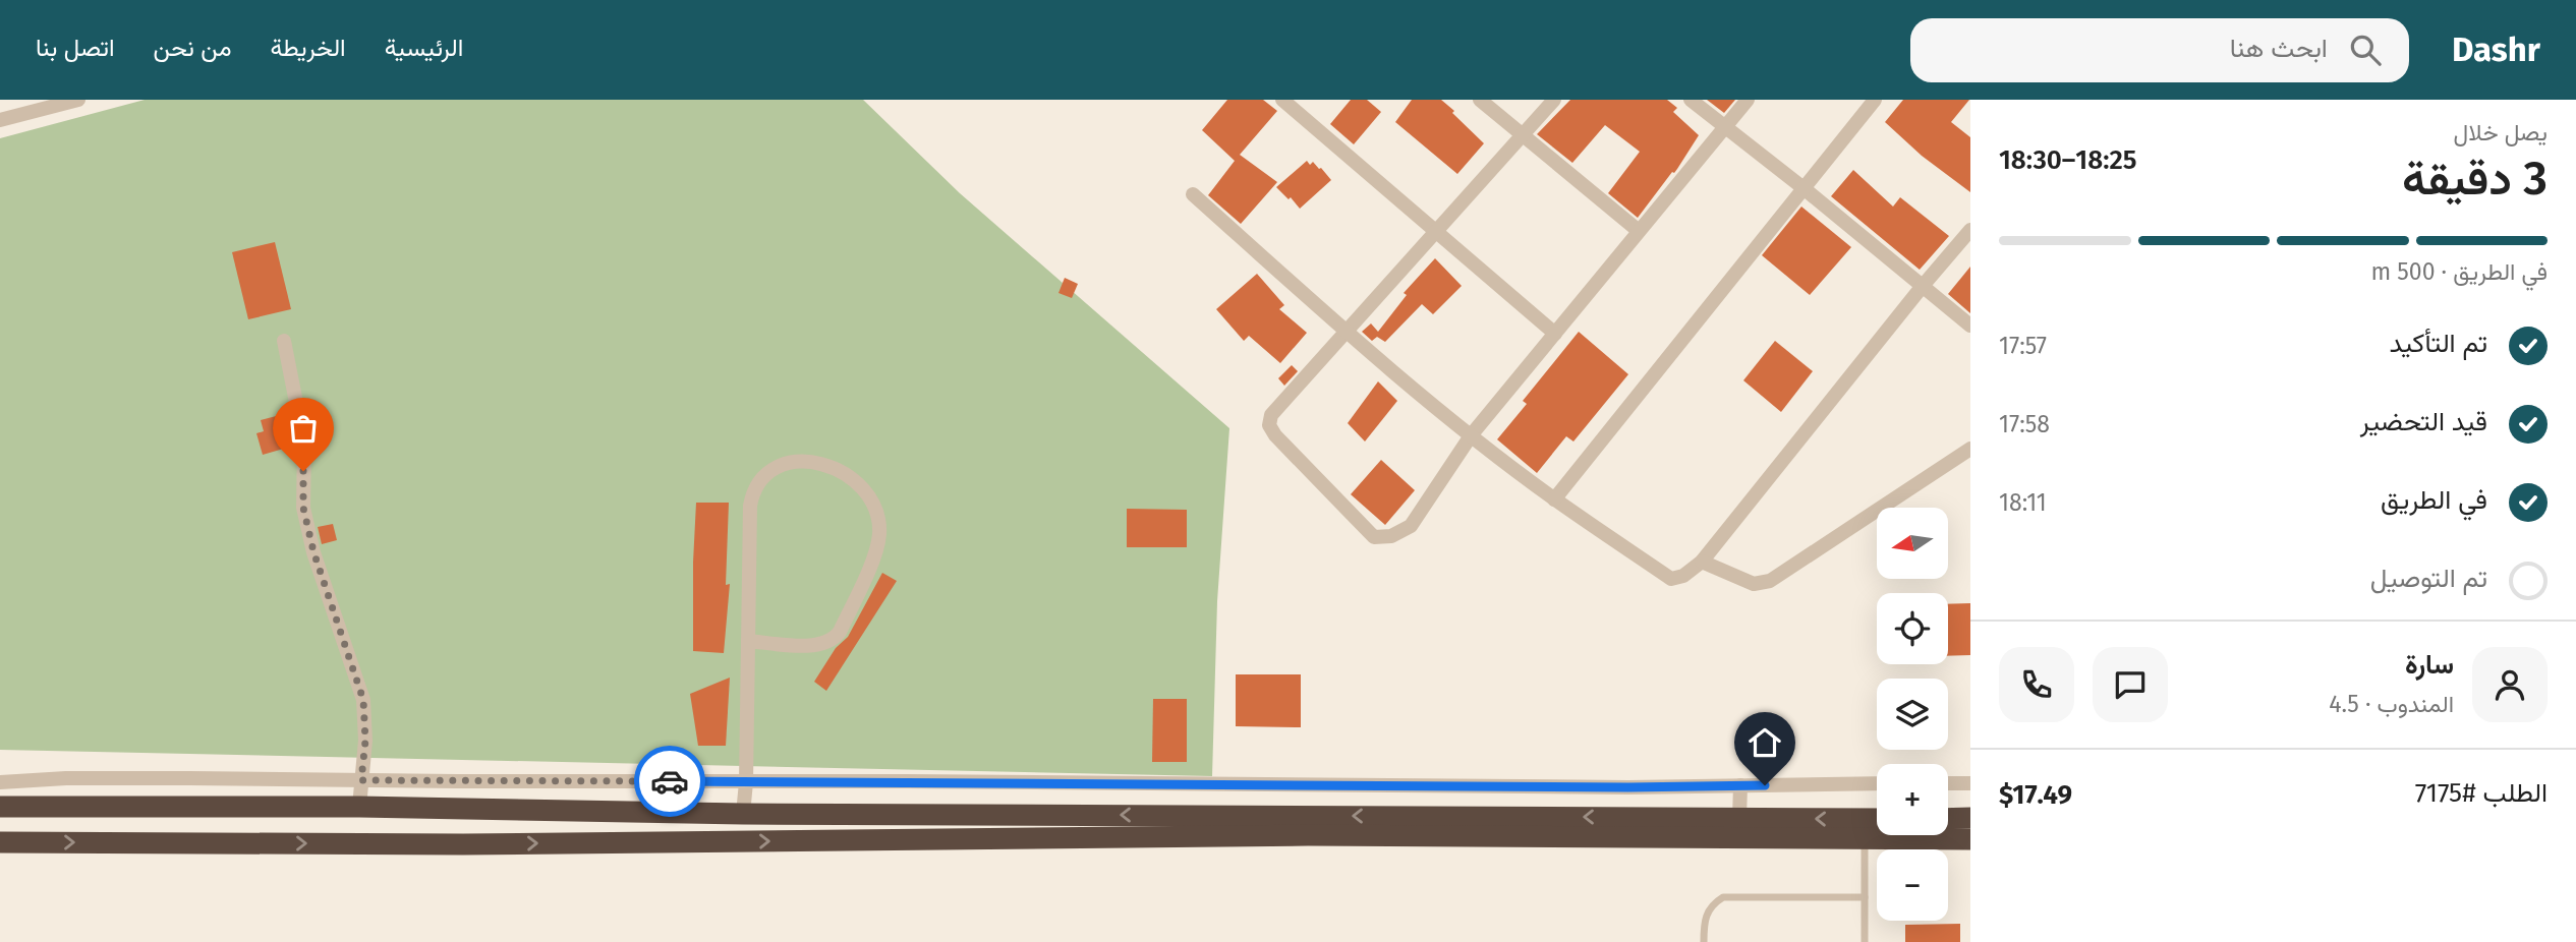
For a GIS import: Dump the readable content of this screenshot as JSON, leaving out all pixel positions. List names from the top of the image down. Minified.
{"north":"left","page":{"header":"Dashr","search":"ابحث هنا","nav":["الرئيسية","الخريطة","من نحن","اتصل بنا"],"heading":["3 دقيقة","يصل خلال","18:25–18:30"],"panel":["سارة","المندوب · 4.5","الطلب #7175","$17.49"],"bar":"في الطريق · 500 m","list":[["تم التأكيد","17:57"],["قيد التحضير","17:58"],["في الطريق","18:11"],"تم التوصيل"],"map_buttons":["+","−"]}}
